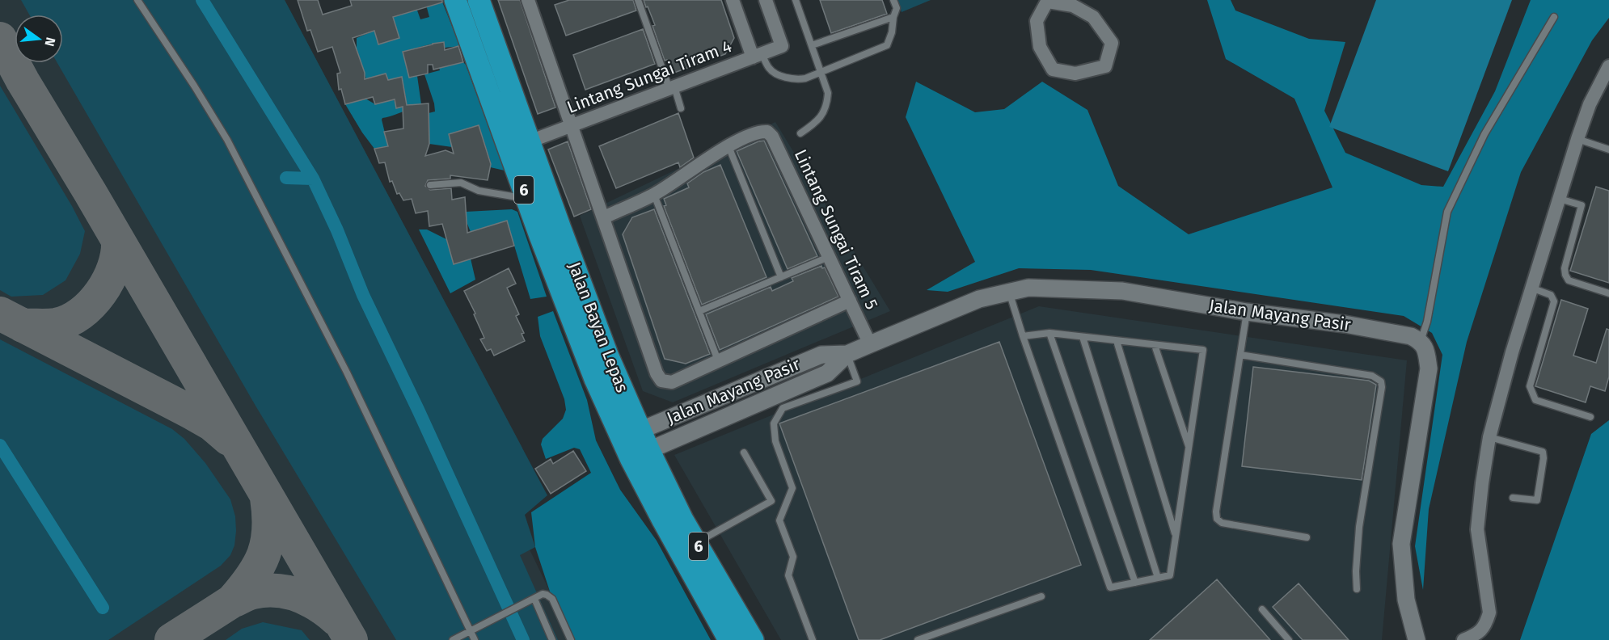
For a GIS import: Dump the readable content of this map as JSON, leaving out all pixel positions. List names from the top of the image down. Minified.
{"streets":{"highway":["6","Jalan Bayan Lepas"],"street":["Lintang Sungai Tiram 4","Lintang Sungai Tiram 5","Jalan Mayang Pasir"]},"crossings":[["Lintang Sungai Tiram 4","Jalan Bayan Lepas"],["Lintang Sungai Tiram 5","Jalan Mayang Pasir"],["Jalan Mayang Pasir","Jalan Bayan Lepas"]],"north":"right"}
